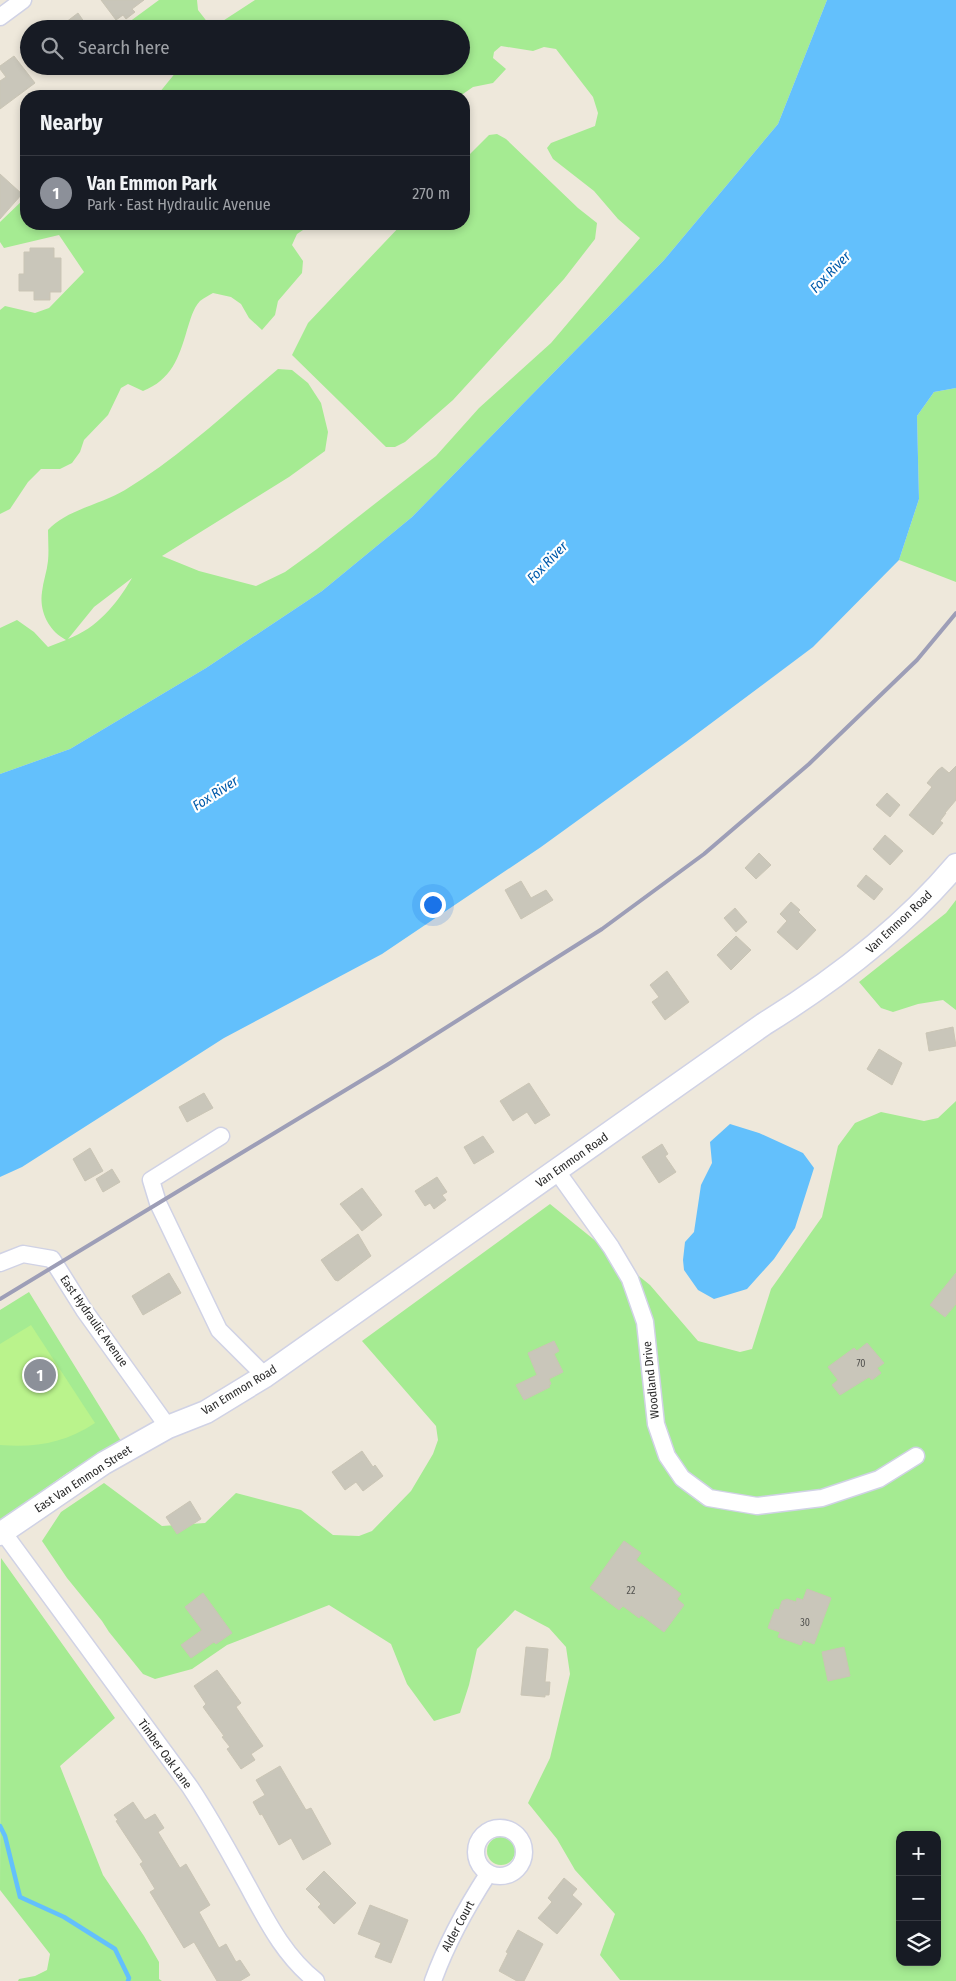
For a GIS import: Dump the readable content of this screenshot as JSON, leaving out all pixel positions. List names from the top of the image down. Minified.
{"streets":{"street":["Van Emmon Road","East Hydraulic Avenue","Woodland Drive","East Van Emmon Street","Timber Oak Lane","Alder Court"]},"crossings":[["Van Emmon Road","East Hydraulic Avenue"],["Van Emmon Road","Woodland Drive"],["Van Emmon Road","East Van Emmon Street"],["East Hydraulic Avenue","East Van Emmon Street"],["East Van Emmon Street","Timber Oak Lane"]],"water":["Fox River"],"house_numbers":["70","22","30"],"page":{"search":"Search here","heading":"Nearby","list":[{"mark":"1","name":"Van Emmon Park","note":"Park · East Hydraulic Avenue","value":"270 m"}],"pins":"1","map_buttons":["+","−"]}}
